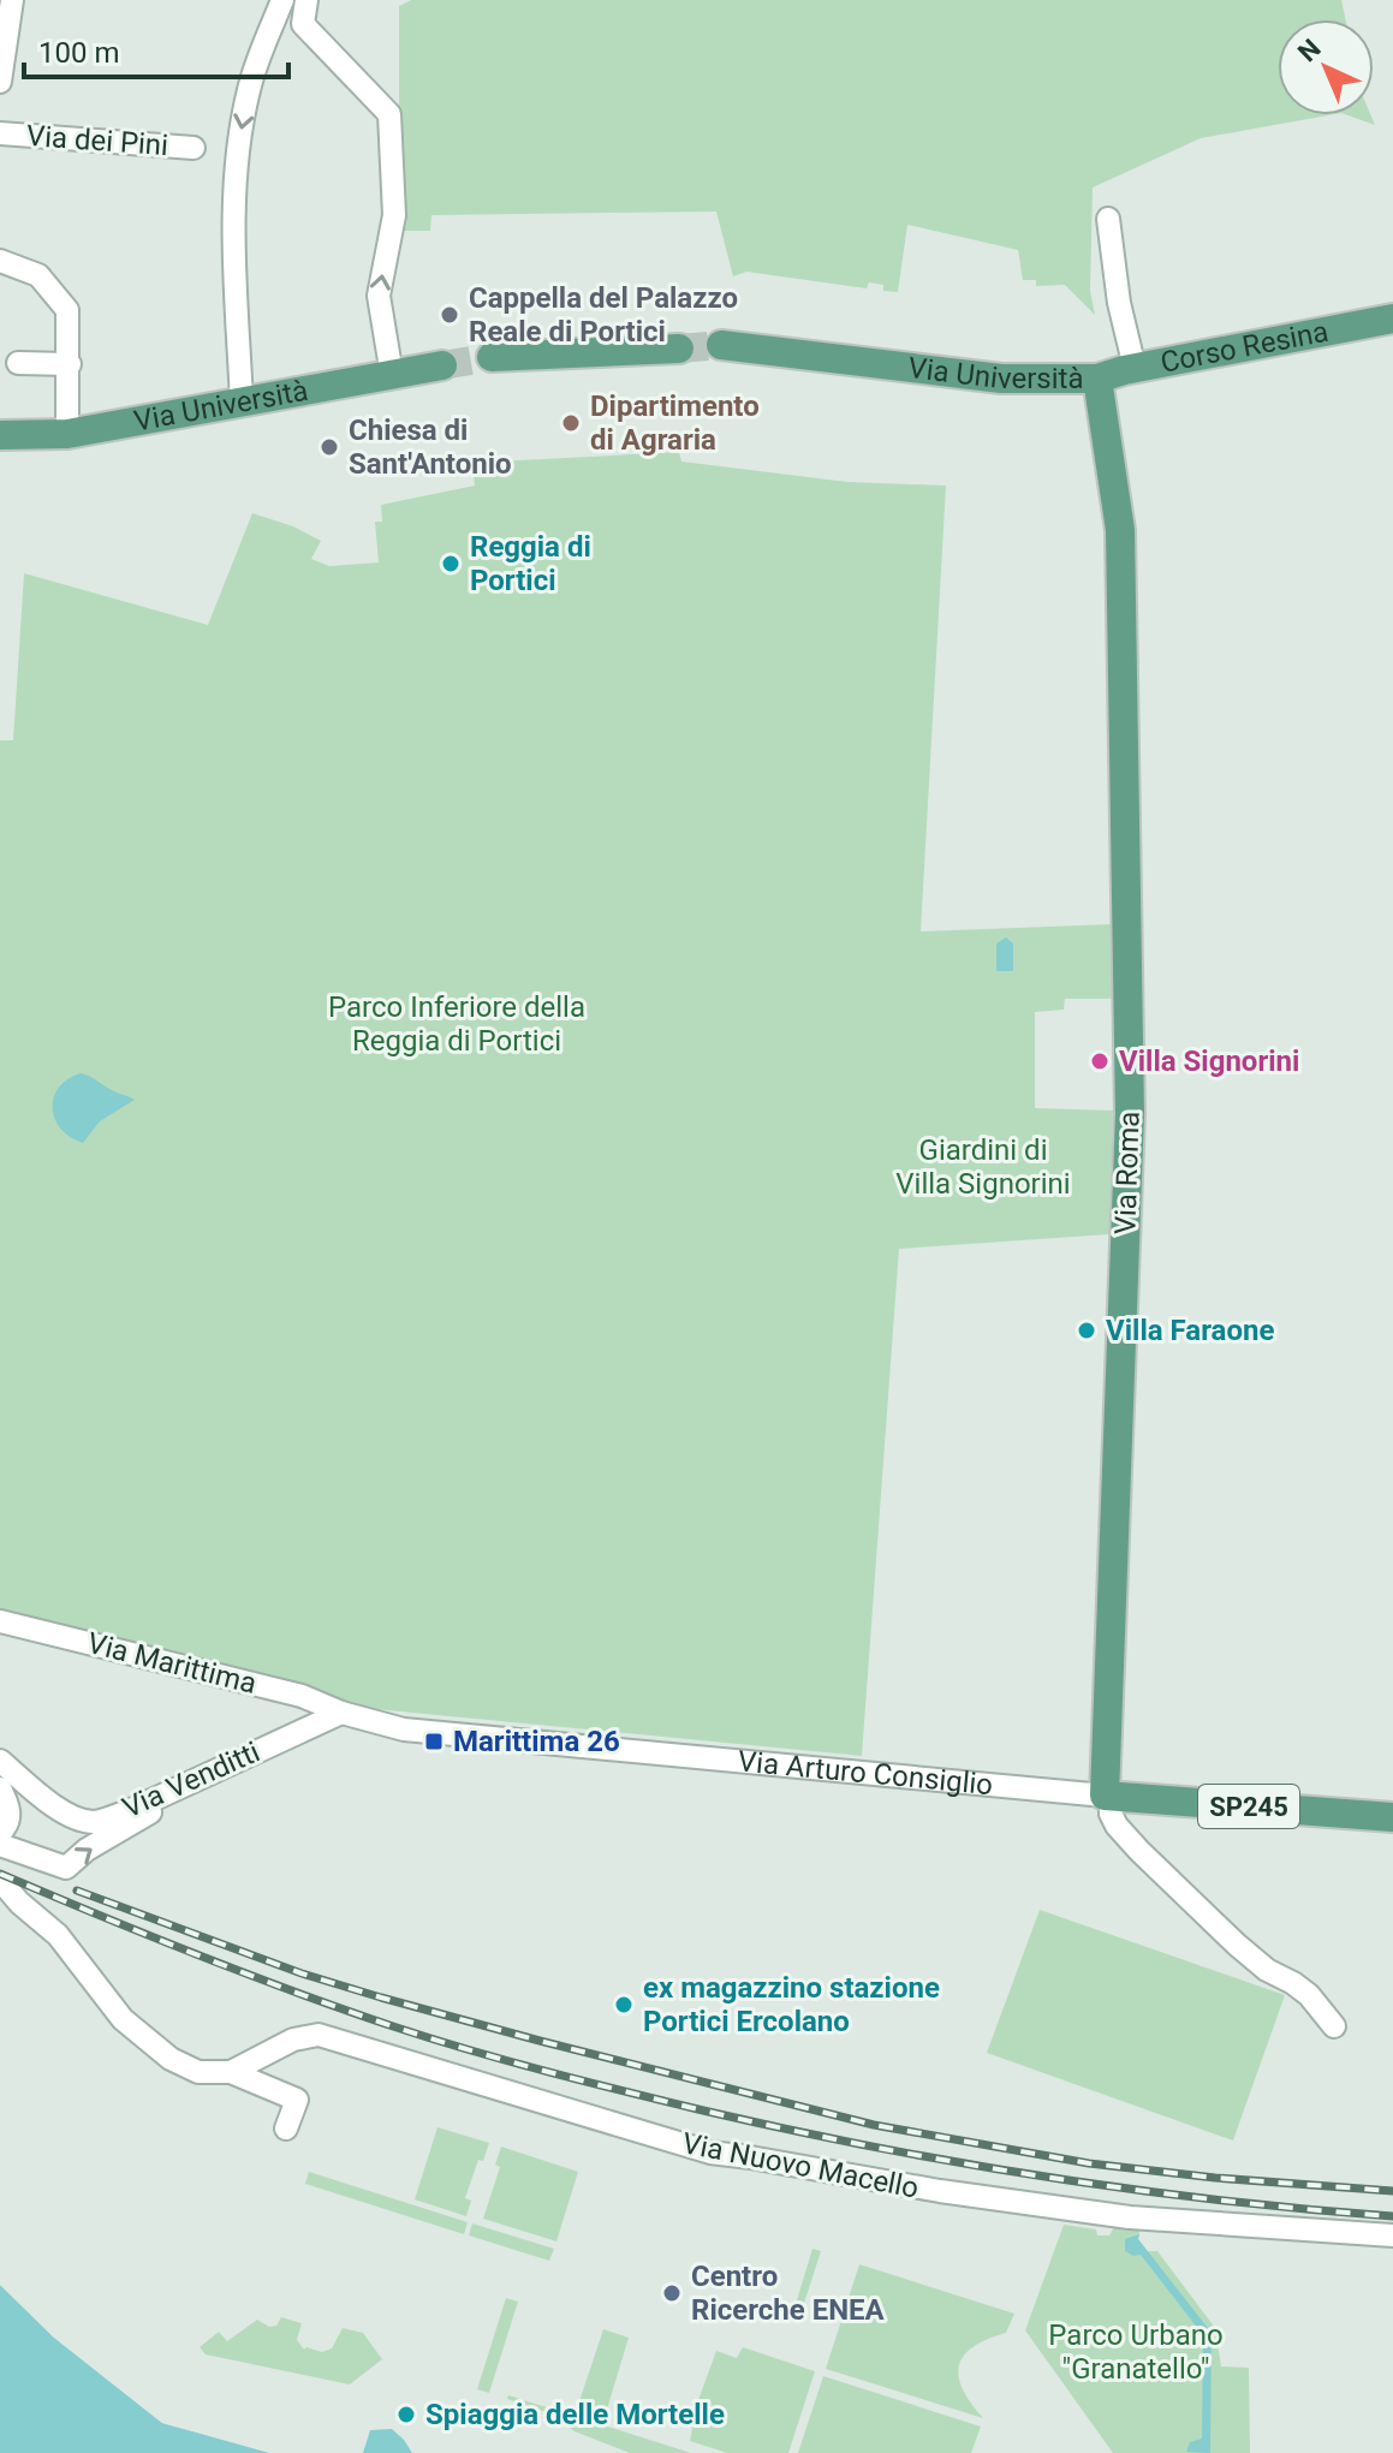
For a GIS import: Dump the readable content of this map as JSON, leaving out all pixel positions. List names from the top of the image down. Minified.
{"streets":{"main road":["Corso Resina","Via Università","Via Roma","Via Arturo Consiglio","SP245"],"street":["Via dei Pini","Via Marittima","Via Venditti","Via Nuovo Macello"]},"crossings":[["Corso Resina","Via Università"],["Corso Resina","Via Roma"],["Via Università","Via Roma"],["Via Roma","Via Arturo Consiglio"],["Via Marittima","Via Arturo Consiglio"],["Via Marittima","Via Venditti"],["Via Arturo Consiglio","Via Venditti"]],"parks":["Parco Inferiore della Reggia di Portici","Giardini di Villa Signorini","Parco Urbano \"Granatello\""],"places":{"other":["Cappella del Palazzo Reale di Portici","Dipartimento di Agraria","Chiesa di Sant'Antonio","Reggia di Portici","Villa Signorini","Villa Faraone","ex magazzino stazione Portici Ercolano","Centro Ricerche ENEA","Spiaggia delle Mortelle"],"transit":["Marittima 26"]},"scale_bar":"100 m","north":"top left"}
